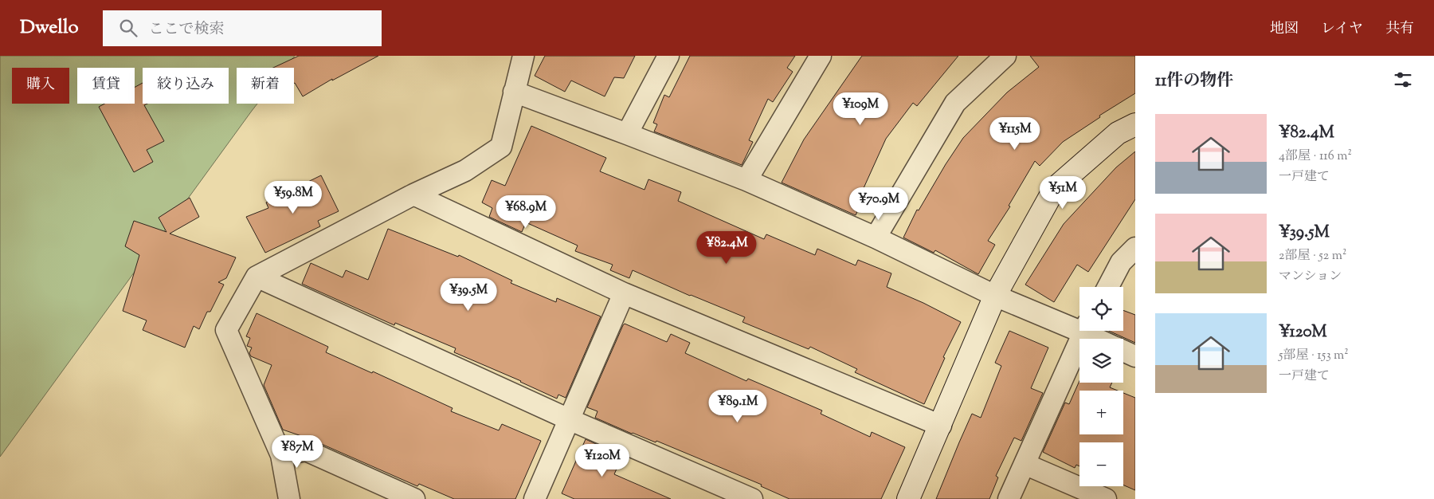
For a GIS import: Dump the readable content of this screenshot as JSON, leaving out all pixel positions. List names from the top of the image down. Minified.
{"page":{"header":"Dwello","search":"ここで検索","nav":["地図","レイヤ","共有"],"heading":"11件の物件","chip":["購入","賃貸","絞り込み","新着"],"price":["¥109M","¥115M","¥51M","¥59.8M","¥70.9M","¥68.9M","¥82.4M","¥39.5M","¥89.1M","¥87M","¥120M"],"list":[{"name":"¥82.4M","note":"4部屋 · 116 m² · 一戸建て"},{"name":"¥39.5M","note":"2部屋 · 52 m² · マンション"},{"name":"¥120M","note":"5部屋 · 153 m² · 一戸建て"}],"map_buttons":["+","−"]}}
